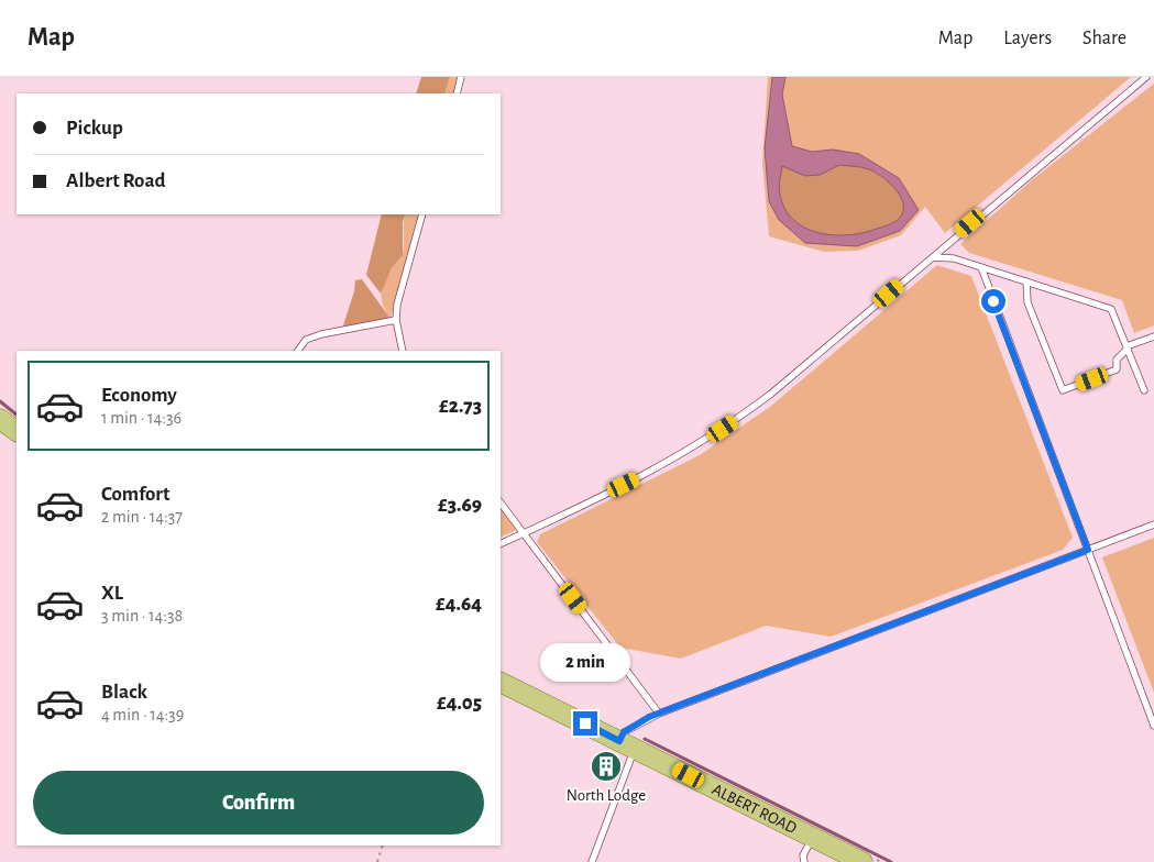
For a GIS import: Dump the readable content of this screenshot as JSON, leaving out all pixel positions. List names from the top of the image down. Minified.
{"streets":{"main road":["ALBERT ROAD"]},"places":{"building":["North Lodge"]},"page":{"header":"Map","nav":["Map","Layers","Share"],"banner":["Pickup","Albert Road"],"list":[{"name":"Economy","note":"1 min · 14:36","value":"£2.73"},{"name":"Comfort","note":"2 min · 14:37","value":"£3.69"},{"name":"XL","note":"3 min · 14:38","value":"£4.64"},{"name":"Black","note":"4 min · 14:39","value":"£4.05"}],"bubble":"2 min","buttons":"Confirm"}}
